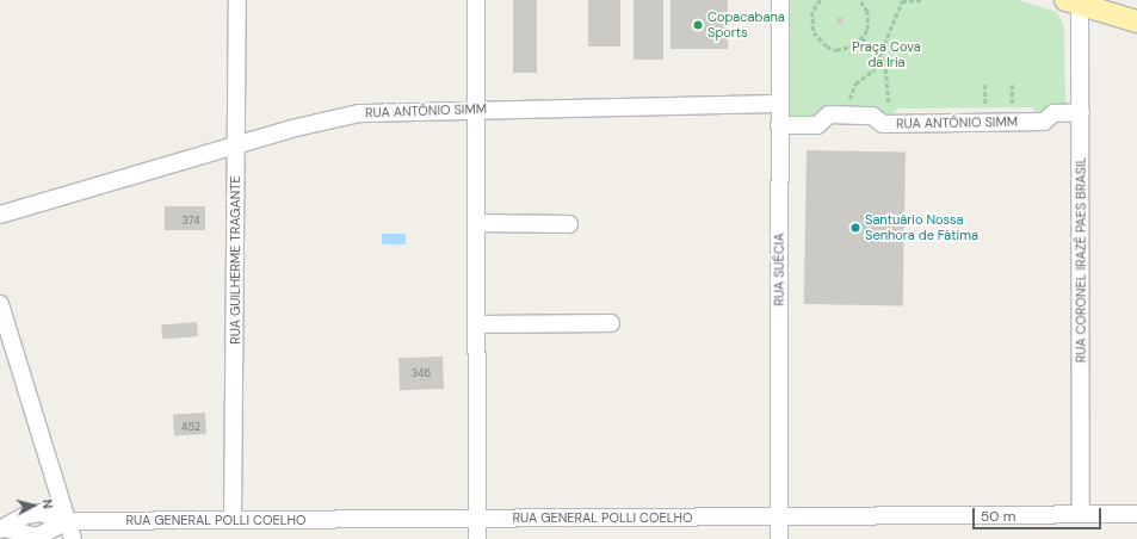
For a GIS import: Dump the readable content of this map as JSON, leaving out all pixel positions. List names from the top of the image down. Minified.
{"streets":{"street":["RUA ANTÔNIO SIMM","RUA GUILHERME TRAGANTE","RUA CORONEL IRAZÊ PAES BRASIL","RUA SUÉCIA","RUA GENERAL POLLI COELHO"]},"crossings":[["RUA ANTÔNIO SIMM","RUA GUILHERME TRAGANTE"],["RUA ANTÔNIO SIMM","RUA CORONEL IRAZÊ PAES BRASIL"],["RUA ANTÔNIO SIMM","RUA SUÉCIA"],["RUA GUILHERME TRAGANTE","RUA GENERAL POLLI COELHO"],["RUA CORONEL IRAZÊ PAES BRASIL","RUA GENERAL POLLI COELHO"],["RUA SUÉCIA","RUA GENERAL POLLI COELHO"]],"parks":["Praça Cova da Iria"],"places":["Copacabana Sports","Santuário Nossa Senhora de Fátima"],"house_numbers":["374","346","452"],"scale_bar":"50 m","north":"right"}
